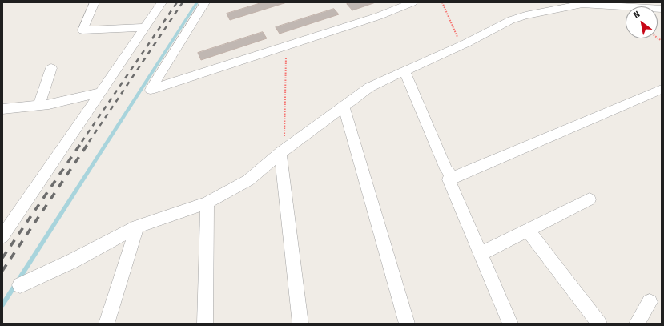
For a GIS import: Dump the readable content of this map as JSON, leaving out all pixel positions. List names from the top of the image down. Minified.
{"north":"top left"}
